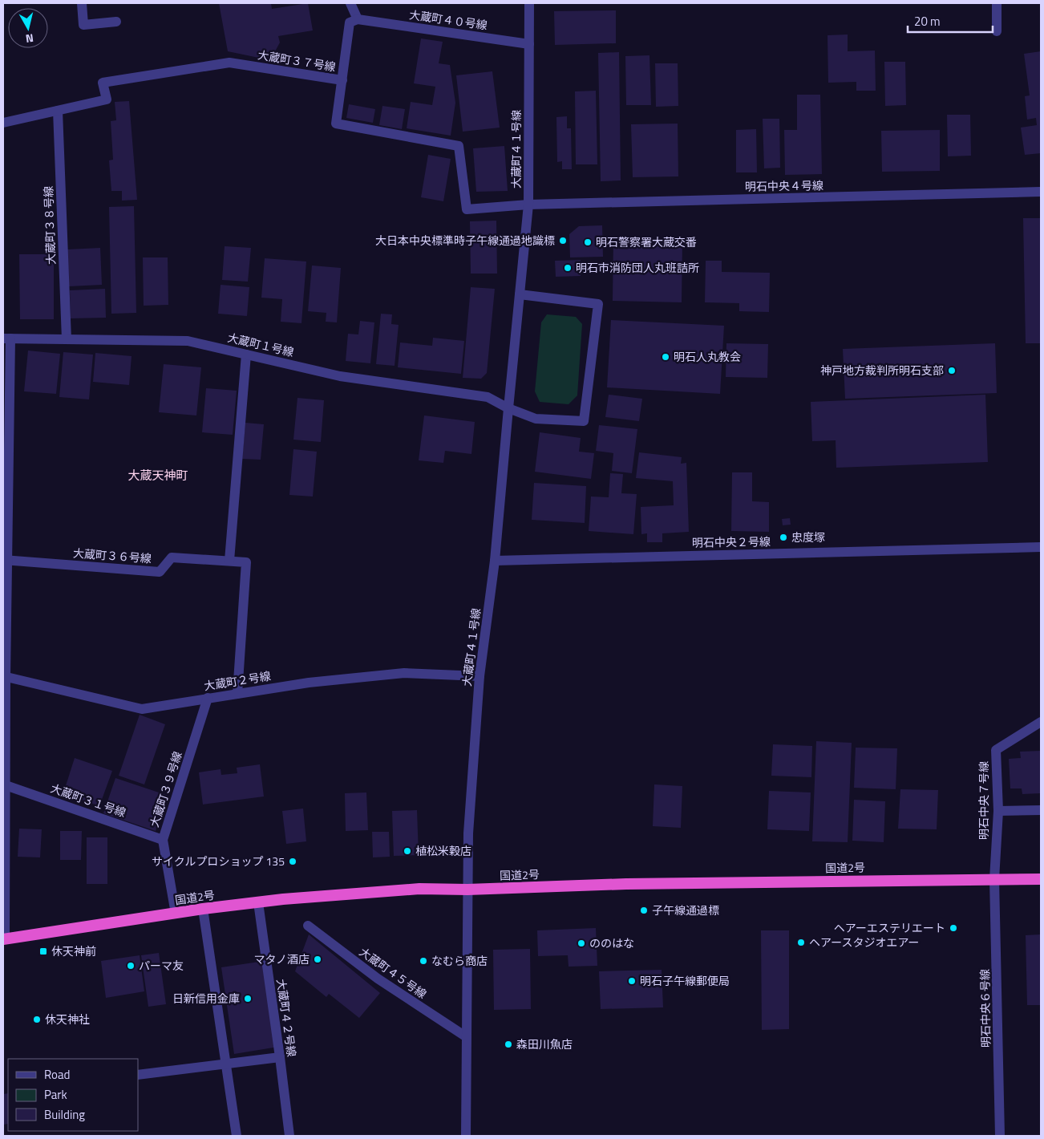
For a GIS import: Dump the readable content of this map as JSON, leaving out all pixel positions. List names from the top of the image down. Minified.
{"streets":{"highway":["国道2号"],"street":["大蔵町４０号線","大蔵町３７号線","大蔵町４１号線","明石中央４号線","大蔵町３８号線","大蔵町１号線","明石中央２号線","大蔵町３６号線","大蔵町２号線","大蔵町３９号線","大蔵町３１号線","明石中央７号線","大蔵町４５号線","明石中央６号線","大蔵町４２号線"]},"crossings":[["大蔵町４０号線","大蔵町４１号線"],["大蔵町３７号線","大蔵町４１号線"],["大蔵町３７号線","明石中央４号線"],["大蔵町３７号線","大蔵町３８号線"],["大蔵町４１号線","明石中央４号線"],["大蔵町４１号線","大蔵町１号線"],["大蔵町４１号線","明石中央２号線"],["大蔵町４１号線","大蔵町２号線"],["大蔵町４１号線","国道2号"],["大蔵町４１号線","大蔵町４５号線"],["大蔵町３８号線","大蔵町１号線"],["大蔵町３６号線","大蔵町２号線"],["大蔵町２号線","大蔵町３９号線"],["大蔵町３９号線","大蔵町３１号線"],["大蔵町３９号線","国道2号"],["明石中央７号線","国道2号"],["明石中央７号線","明石中央６号線"],["国道2号","明石中央６号線"],["国道2号","大蔵町４２号線"]],"districts":["大蔵天神町"],"places":{"other":["大日本中央標準時子午線通過地識標","明石警察署大蔵交番","明石市消防団人丸班詰所","明石人丸教会","神戸地方裁判所明石支部","忠度塚","植松米穀店","サイクルプロショップ 135","子午線通過標","ヘアーエステリエート","ヘアースタジオエアー","ののはな","マタノ酒店","なむら商店","パーマ友","明石子午線郵便局","日新信用金庫","休天神社","森田川魚店"],"transit":["休天神前"]},"legend":["Road","Park","Building"],"scale_bar":"20 m","north":"bottom"}
